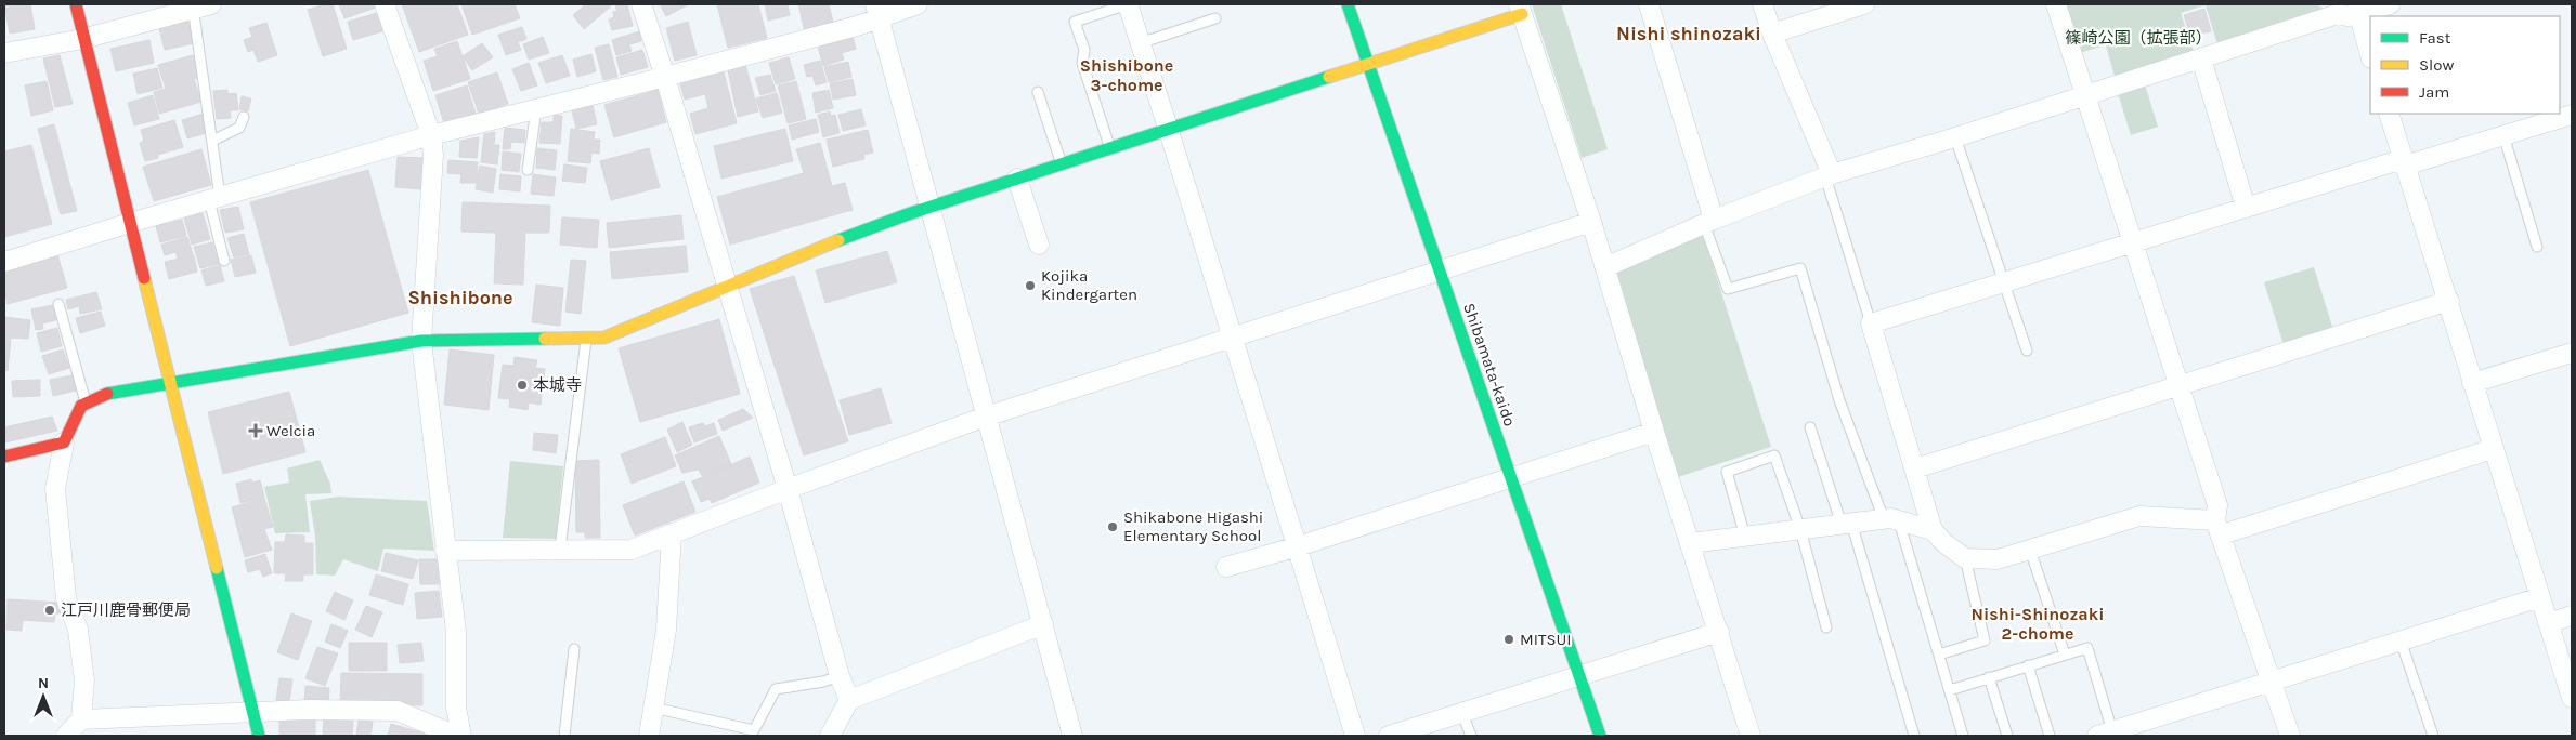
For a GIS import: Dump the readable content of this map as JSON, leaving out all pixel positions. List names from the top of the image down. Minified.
{"streets":{"street":["Shibamata-kaido"]},"districts":["Nishi shinozaki","Shishibone 3-chome","Shishibone","Nishi-Shinozaki 2-chome"],"parks":["篠崎公園（拡張部）"],"places":{"other":["Kojika Kindergarten","本城寺","Shikabone Higashi Elementary School","江戸川鹿骨郵便局","MITSUI"],"health":["Welcia"]},"legend":["Fast","Slow","Jam"],"north":"top"}
